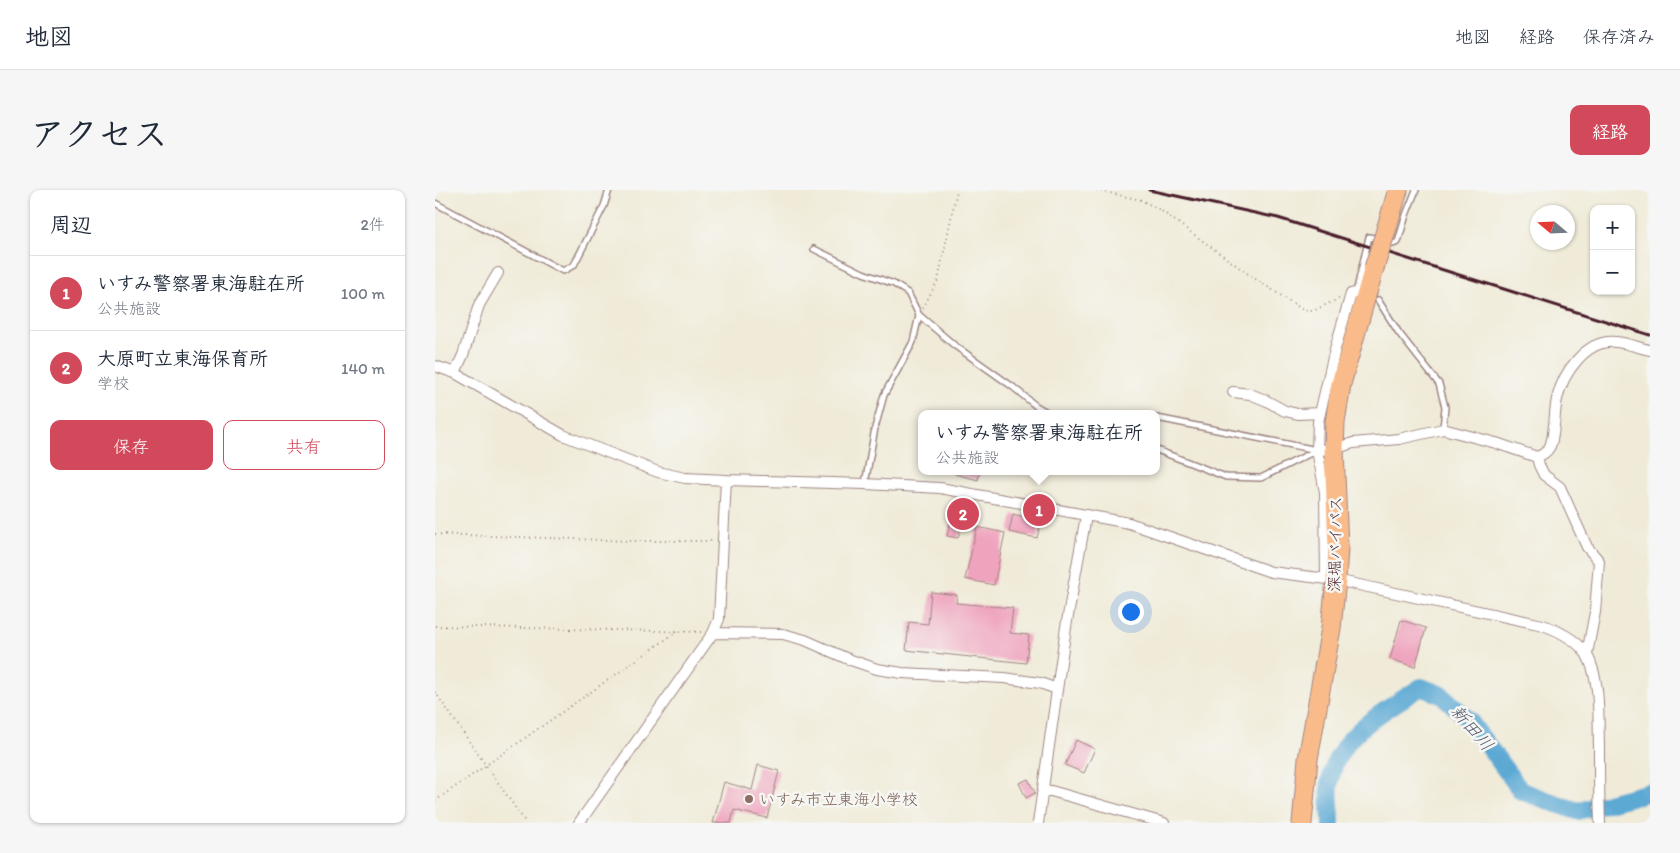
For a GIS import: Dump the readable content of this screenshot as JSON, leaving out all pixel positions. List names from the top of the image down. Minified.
{"streets":{"highway":["深堀バイパス"]},"water":["新田川"],"places":["いすみ市立東海小学校"],"north":"left","page":{"header":"地図","nav":["地図","経路","保存済み"],"title":"アクセス","buttons":["経路",["保存","共有"]],"heading":["周辺","2件"],"map_buttons":["+","−"],"list":[{"mark":"1","name":"いすみ警察署東海駐在所","note":"公共施設","value":"100 m"},{"mark":"2","name":"大原町立東海保育所","note":"学校","value":"140 m"}],"popup":["いすみ警察署東海駐在所","公共施設"],"pins":["1","2"]}}
